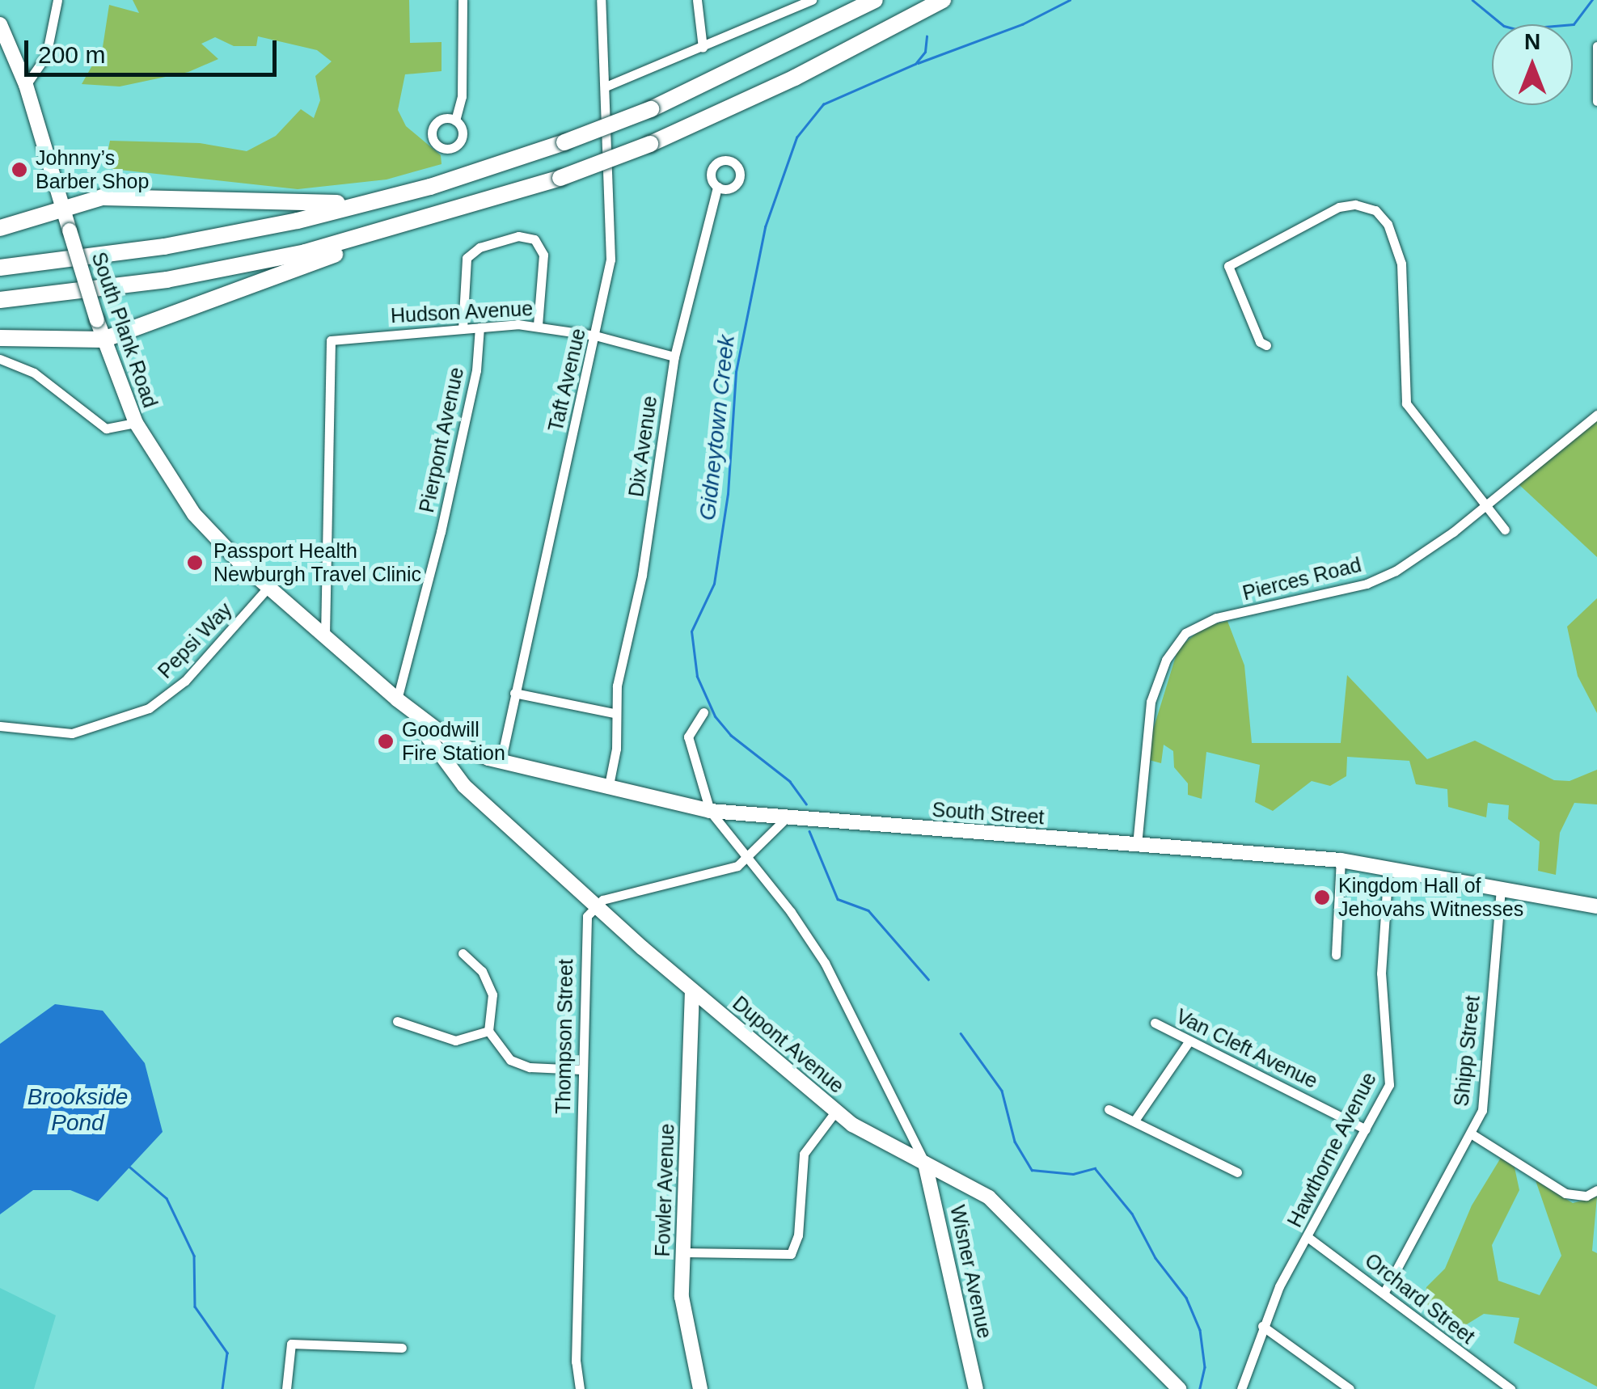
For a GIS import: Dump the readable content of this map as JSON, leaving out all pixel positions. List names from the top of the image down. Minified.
{"streets":{"street":["Hudson Avenue","South Plank Road","Taft Avenue","Pierpont Avenue","Dix Avenue","Pierces Road","Pepsi Way","South Street","Thompson Street","Dupont Avenue","Van Cleft Avenue","Shipp Street","Hawthorne Avenue","Fowler Avenue","Wisner Avenue","Orchard Street"]},"crossings":[["Hudson Avenue","South Plank Road"],["Hudson Avenue","Taft Avenue"],["Hudson Avenue","Pierpont Avenue"],["Hudson Avenue","Dix Avenue"],["South Plank Road","Pierpont Avenue"],["South Plank Road","Pepsi Way"],["South Plank Road","South Street"],["South Plank Road","Dupont Avenue"],["Taft Avenue","South Street"],["Pierpont Avenue","South Street"],["Pierpont Avenue","Dupont Avenue"],["Dix Avenue","South Street"],["Pierces Road","South Street"],["South Street","Dupont Avenue"],["South Street","Shipp Street"],["South Street","Hawthorne Avenue"],["Thompson Street","Dupont Avenue"],["Dupont Avenue","Fowler Avenue"],["Dupont Avenue","Wisner Avenue"],["Van Cleft Avenue","Hawthorne Avenue"],["Shipp Street","Orchard Street"],["Hawthorne Avenue","Orchard Street"]],"water":["Gidneytown Creek","Brookside Pond"],"places":["Johnny’s Barber Shop","Passport Health Newburgh Travel Clinic","Goodwill Fire Station","Kingdom Hall of Jehovahs Witnesses"],"scale_bar":"200 m","north":"top"}
